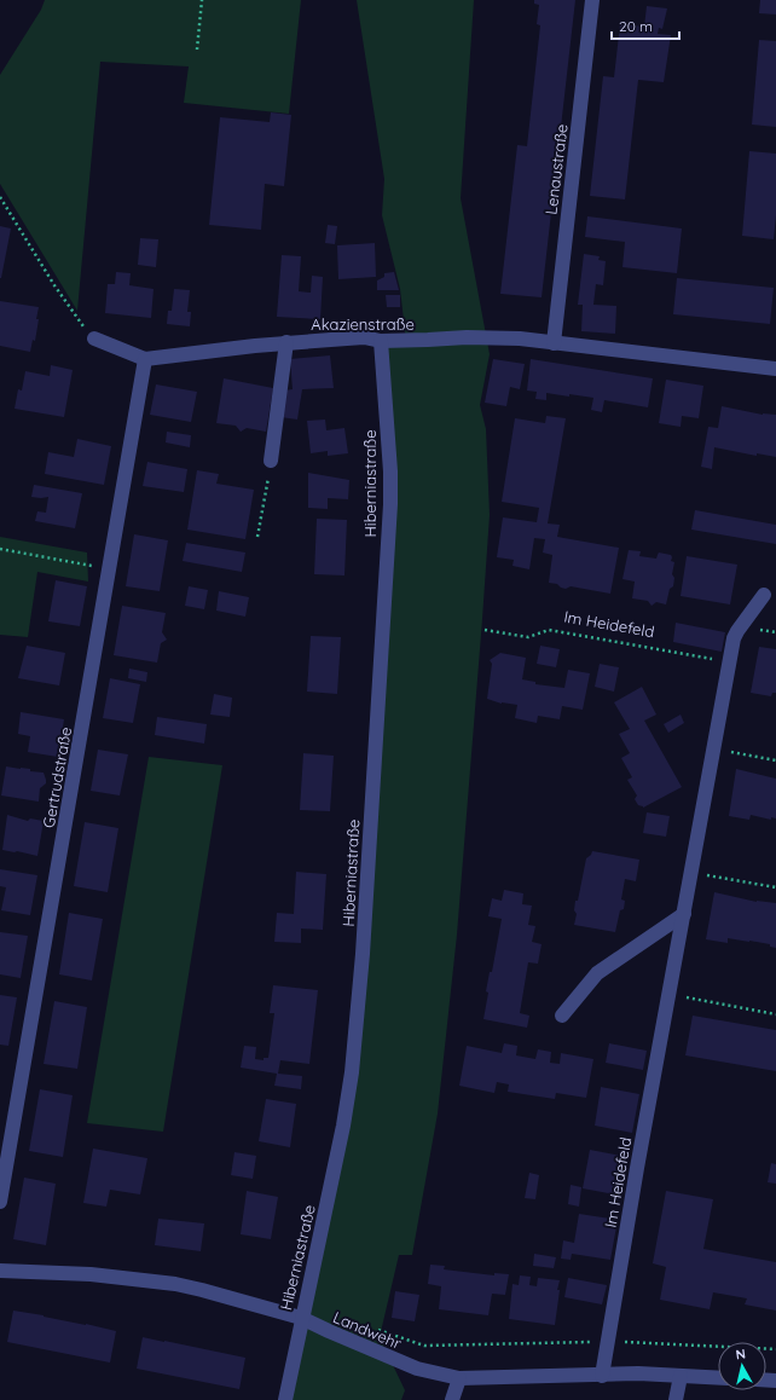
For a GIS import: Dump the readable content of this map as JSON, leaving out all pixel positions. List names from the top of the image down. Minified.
{"streets":{"street":["Lenaustraße","Akazienstraße","Hiberniastraße","Im Heidefeld","Gertrudstraße","Landwehr"]},"crossings":[["Lenaustraße","Akazienstraße"],["Akazienstraße","Hiberniastraße"],["Akazienstraße","Gertrudstraße"],["Hiberniastraße","Landwehr"],["Im Heidefeld","Landwehr"]],"scale_bar":"20 m","north":"top"}
